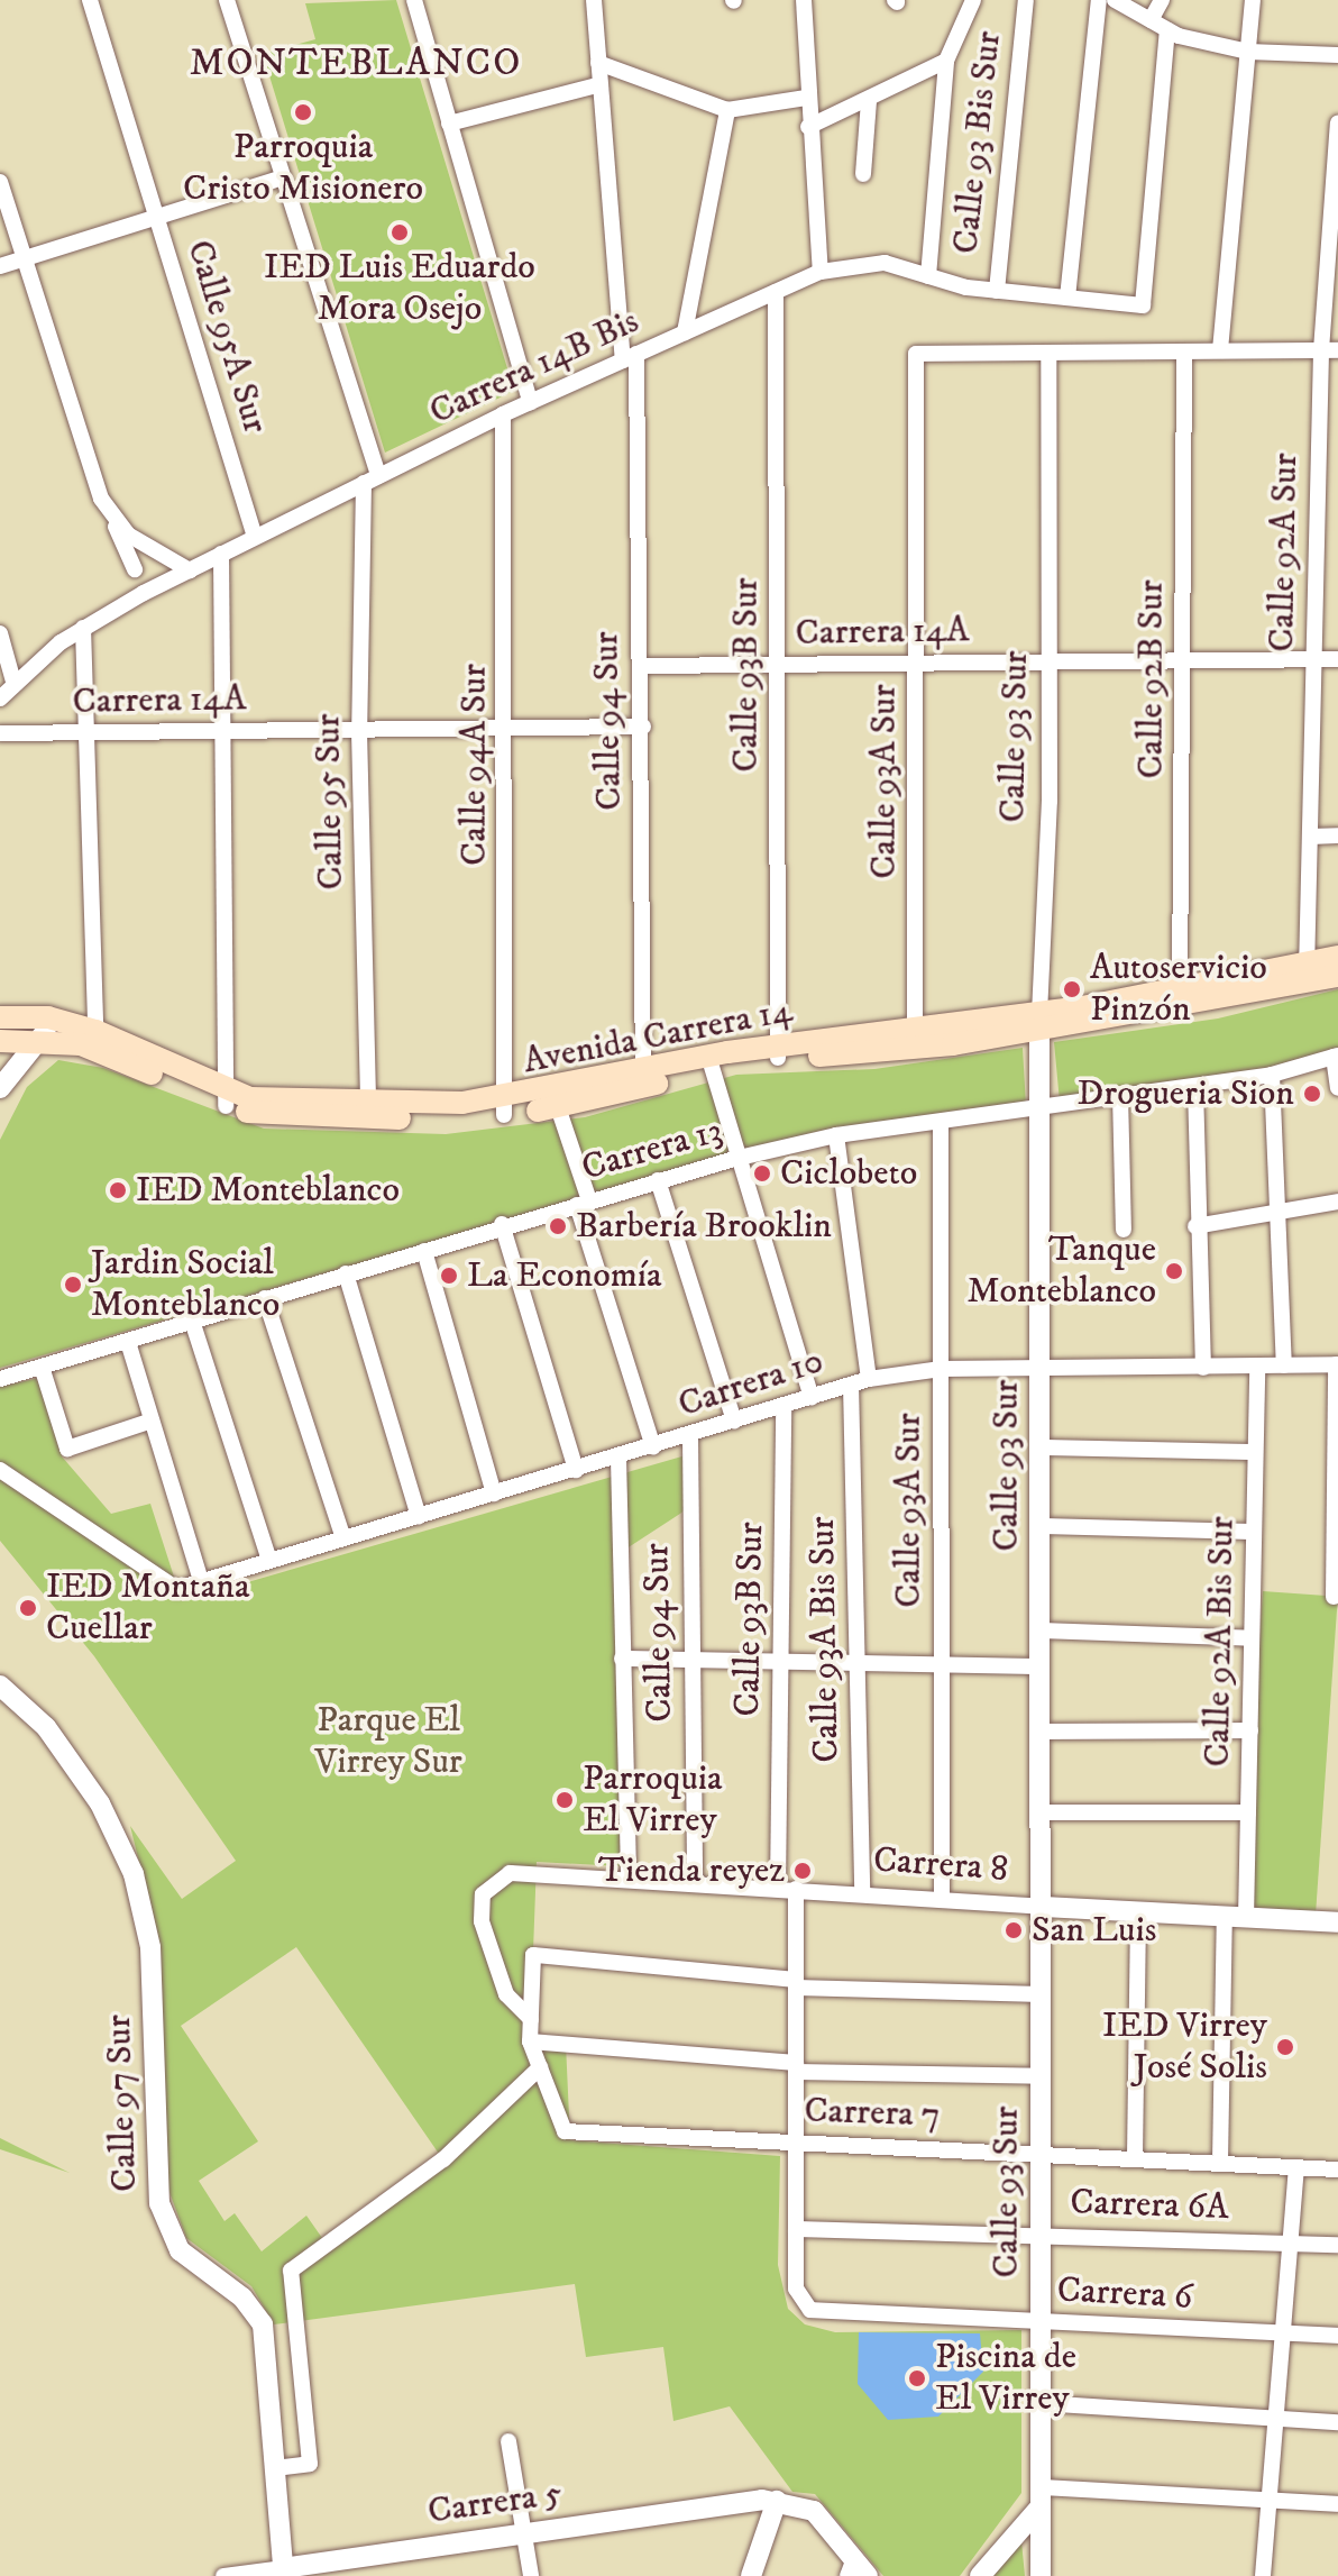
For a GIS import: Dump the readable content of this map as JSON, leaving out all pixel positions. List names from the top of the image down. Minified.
{"streets":{"main road":["Avenida Carrera 14"],"street":["Calle 93 Bis Sur","Calle 95A Sur","Carrera 14B Bis","Calle 92A Sur","Carrera 14A","Calle 93B Sur","Calle 92B Sur","Calle 94 Sur","Calle 93 Sur","Calle 94A Sur","Calle 93A Sur","Calle 95 Sur","Carrera 13","Carrera 10","Calle 93A Bis Sur","Calle 92A Bis Sur","Carrera 8","Calle 97 Sur","Carrera 7","Carrera 6A","Carrera 6","Carrera 5"]},"crossings":[["Calle 93 Bis Sur","Carrera 14B Bis"],["Calle 95A Sur","Carrera 14B Bis"],["Carrera 14B Bis","Calle 93B Sur"],["Carrera 14B Bis","Calle 94 Sur"],["Carrera 14B Bis","Calle 94A Sur"],["Carrera 14B Bis","Calle 95 Sur"],["Calle 92A Sur","Carrera 14A"],["Calle 92A Sur","Avenida Carrera 14"],["Carrera 14A","Calle 93B Sur"],["Carrera 14A","Calle 92B Sur"],["Carrera 14A","Calle 94 Sur"],["Carrera 14A","Calle 93 Sur"],["Carrera 14A","Calle 94A Sur"],["Carrera 14A","Calle 93A Sur"],["Carrera 14A","Calle 95 Sur"],["Calle 93B Sur","Avenida Carrera 14"],["Calle 93B Sur","Carrera 10"],["Calle 93B Sur","Carrera 8"],["Calle 92B Sur","Avenida Carrera 14"],["Calle 94 Sur","Avenida Carrera 14"],["Calle 94 Sur","Carrera 10"],["Calle 94 Sur","Carrera 8"],["Calle 93 Sur","Calle 93A Sur"],["Calle 93 Sur","Avenida Carrera 14"],["Calle 93 Sur","Carrera 13"],["Calle 93 Sur","Carrera 10"],["Calle 93 Sur","Carrera 8"],["Calle 93 Sur","Carrera 7"],["Calle 93 Sur","Carrera 6A"],["Calle 93 Sur","Carrera 6"],["Calle 94A Sur","Avenida Carrera 14"],["Calle 93A Sur","Avenida Carrera 14"],["Calle 93A Sur","Carrera 13"],["Calle 93A Sur","Carrera 10"],["Calle 93A Sur","Carrera 8"],["Calle 95 Sur","Avenida Carrera 14"],["Carrera 10","Calle 93A Bis Sur"],["Carrera 10","Calle 92A Bis Sur"],["Calle 93A Bis Sur","Carrera 8"],["Calle 92A Bis Sur","Carrera 8"],["Calle 92A Bis Sur","Carrera 7"],["Calle 97 Sur","Carrera 5"],["Carrera 6A","Carrera 6"]],"districts":["MONTEBLANCO"],"parks":["Parque El Virrey Sur"],"places":["Parroquia Cristo Misionero","IED Luis Eduardo Mora Osejo","Autoservicio Pinzón","Drogueria Sion","Ciclobeto","IED Monteblanco","Barbería Brooklin","Tanque Monteblanco","La Economía","Jardin Social Monteblanco","IED Montaña Cuellar","Parroquia El Virrey","Tienda reyez","San Luis","IED Virrey José Solis","Piscina de El Virrey"]}
